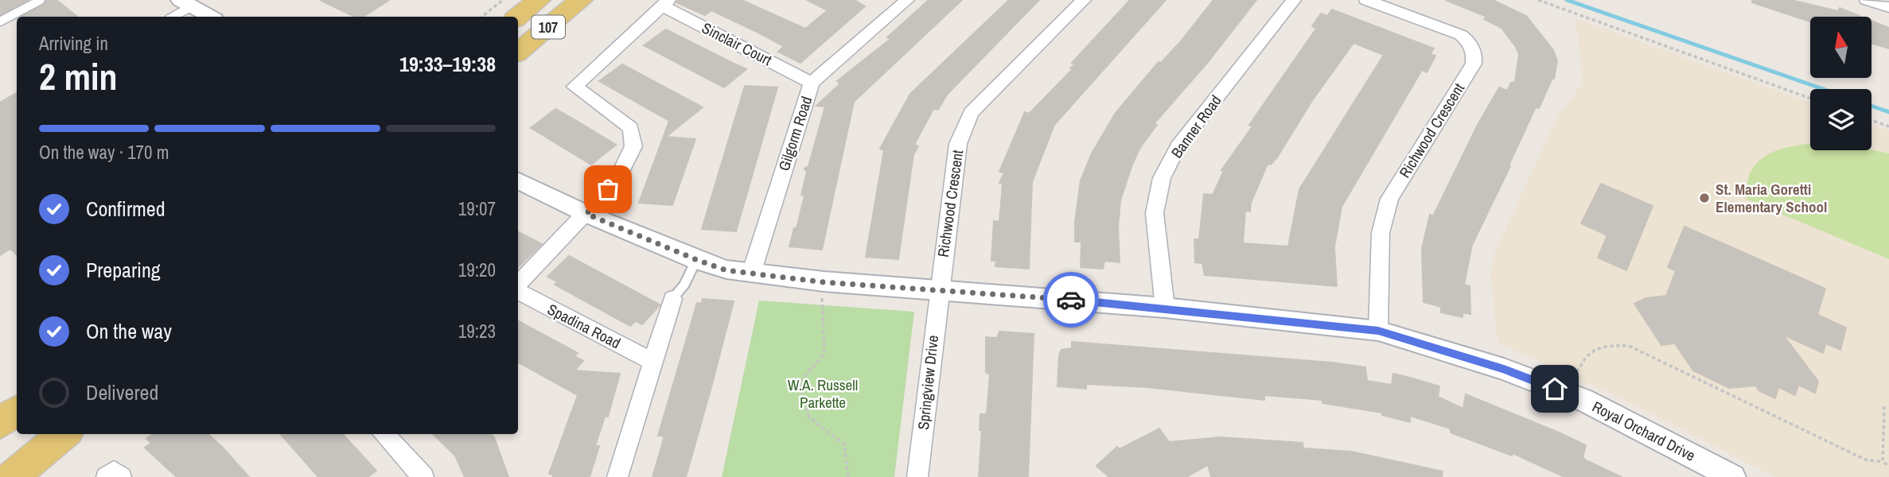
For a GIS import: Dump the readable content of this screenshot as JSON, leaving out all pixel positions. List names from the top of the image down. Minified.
{"streets":{"main road":["107"],"street":["Sinclair Court","Banner Road","Richwood Crescent","Gilgorm Road","Spadina Road","Springview Drive","Royal Orchard Drive"]},"crossings":[["Sinclair Court","Gilgorm Road"],["Sinclair Court","Spadina Road"],["Banner Road","Royal Orchard Drive"],["Richwood Crescent","Springview Drive"],["Richwood Crescent","Royal Orchard Drive"],["Gilgorm Road","Royal Orchard Drive"],["Spadina Road","Royal Orchard Drive"],["Springview Drive","Royal Orchard Drive"]],"parks":["W.A. Russell Parkette"],"places":["St. Maria Goretti Elementary School"],"north":"top","page":{"heading":["2 min","Arriving in","19:33–19:38"],"bar":"On the way · 170 m","list":[["Confirmed","19:07"],["Preparing","19:20"],["On the way","19:23"],"Delivered"]}}
